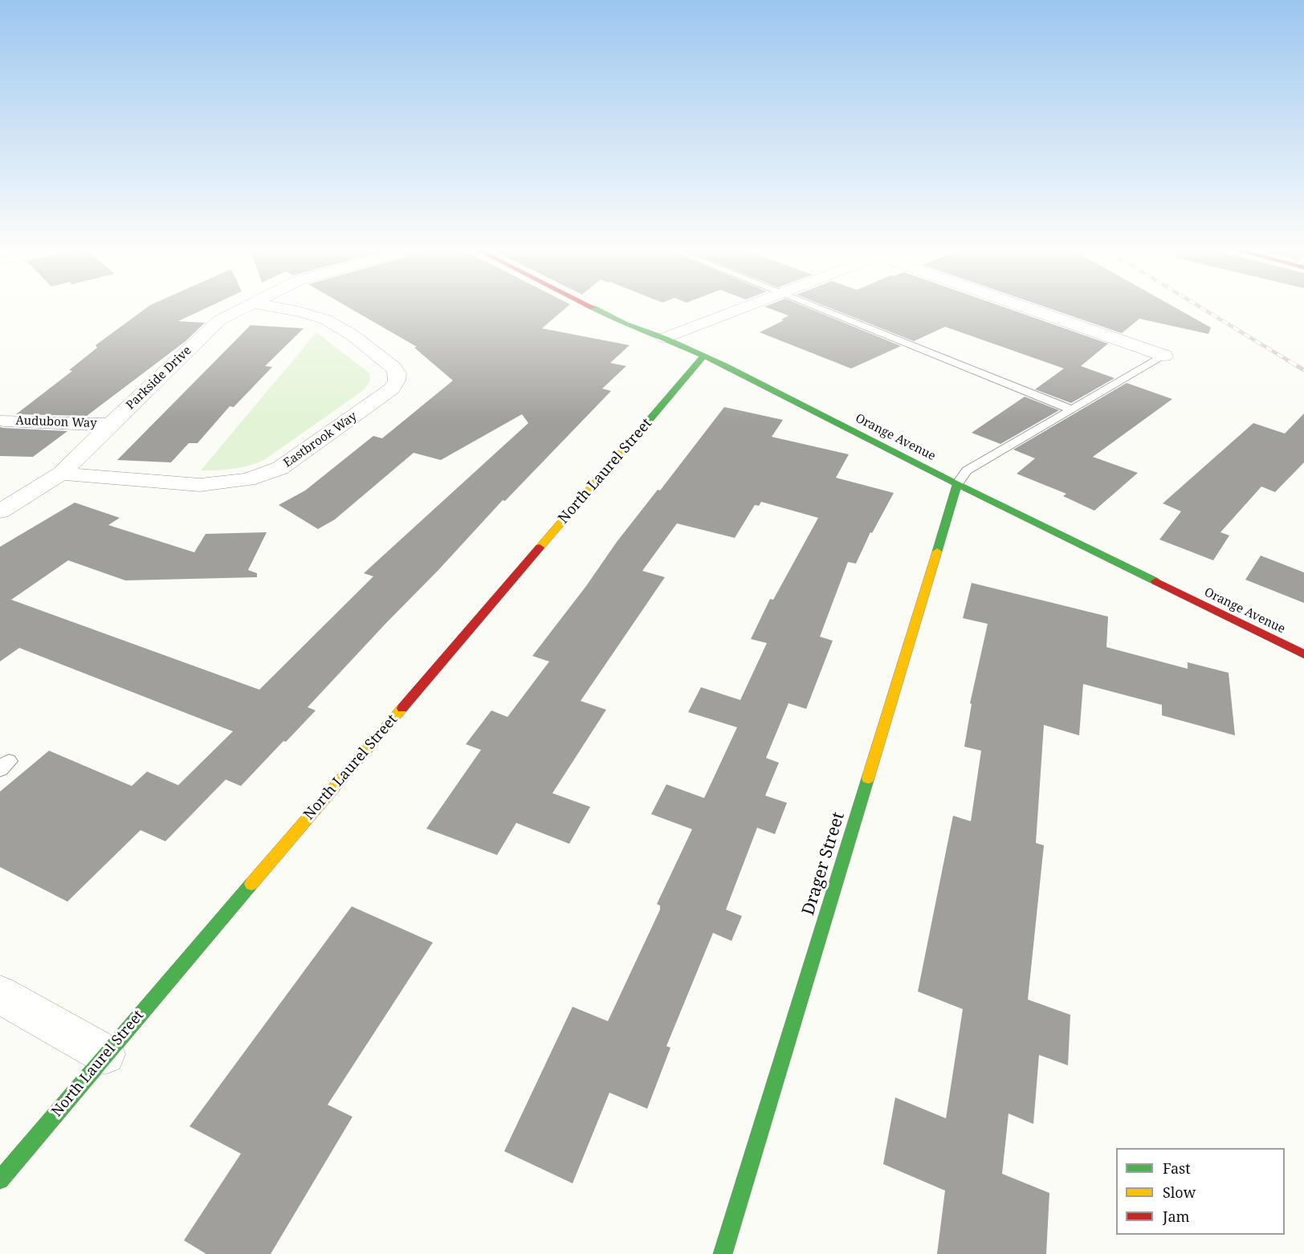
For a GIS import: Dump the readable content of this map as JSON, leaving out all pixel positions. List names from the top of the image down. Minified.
{"streets":{"street":["Parkside Drive","Audubon Way","Orange Avenue","Eastbrook Way","North Laurel Street","Drager Street"]},"crossings":[["Parkside Drive","Audubon Way"],["Parkside Drive","Eastbrook Way"],["Orange Avenue","North Laurel Street"],["Orange Avenue","Drager Street"]],"legend":["Fast","Slow","Jam"]}
